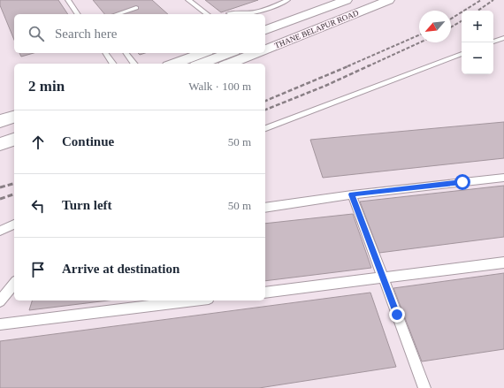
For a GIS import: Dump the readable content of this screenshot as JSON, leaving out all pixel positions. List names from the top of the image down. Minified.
{"streets":{"main road":["THANE BELAPUR ROAD"]},"north":"bottom left","page":{"map_buttons":["+","−"],"search":"Search here","heading":["2 min","Walk · 100 m"],"list":[["Continue","50 m"],["Turn left","50 m"],"Arrive at destination"]}}
